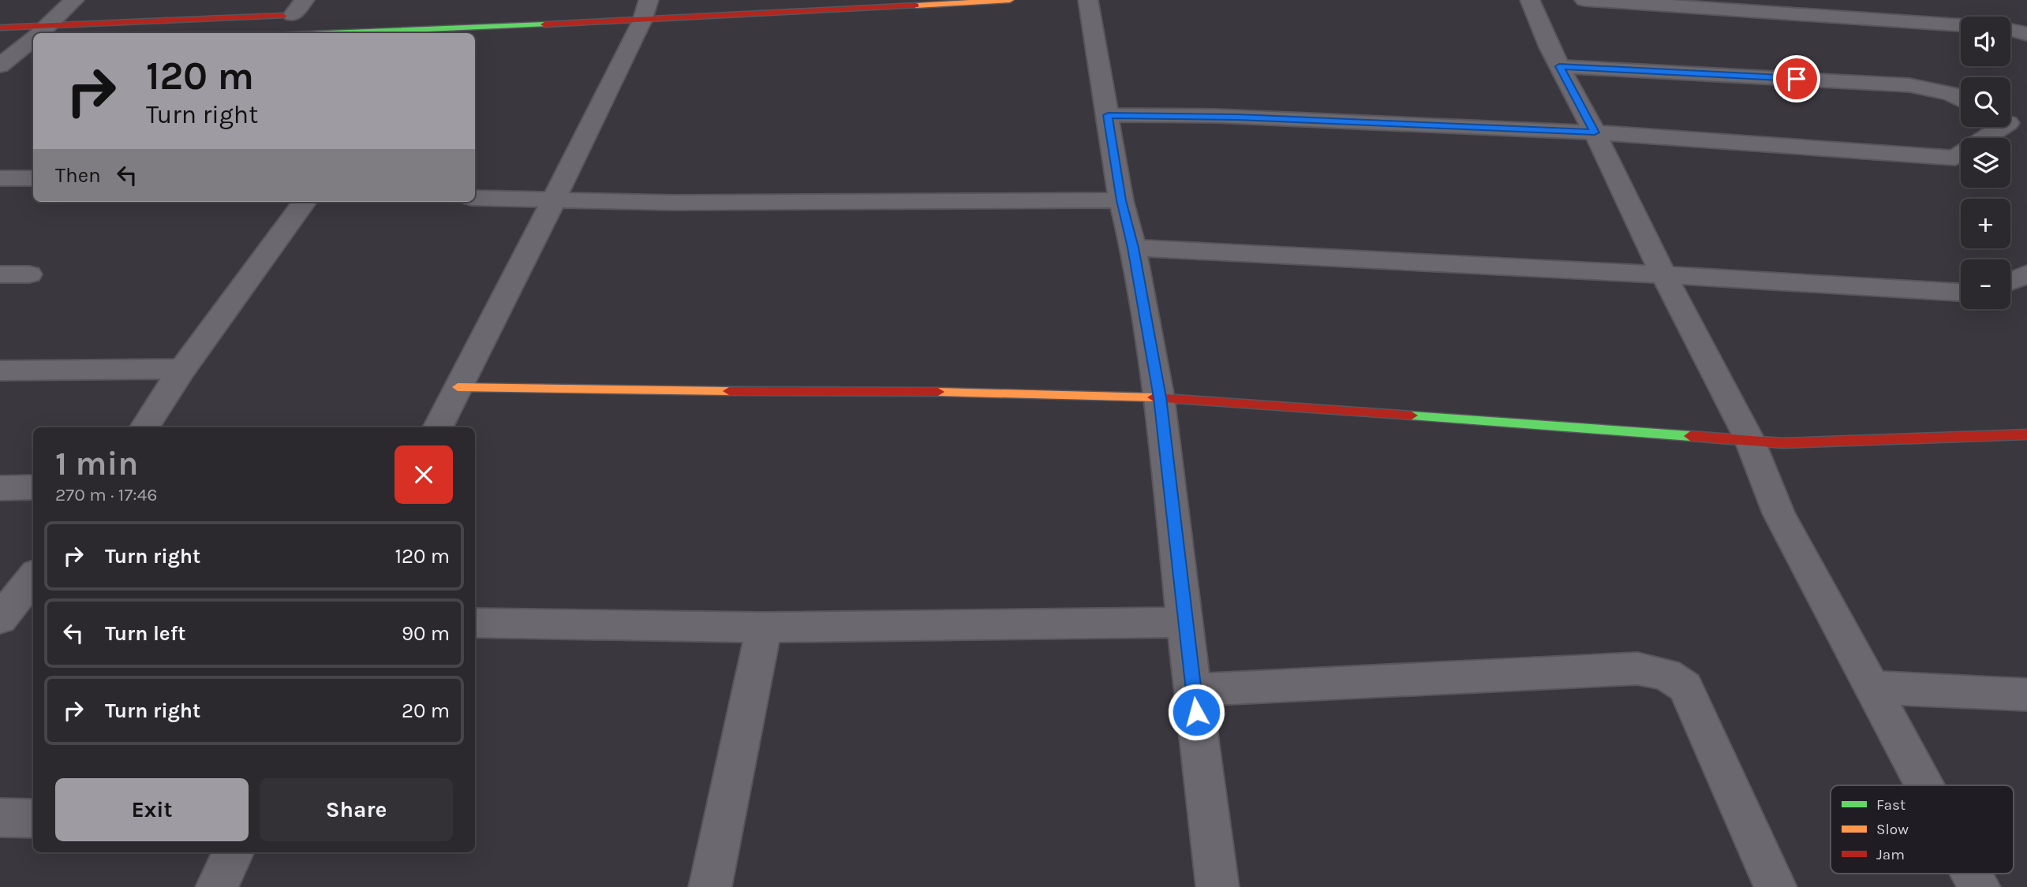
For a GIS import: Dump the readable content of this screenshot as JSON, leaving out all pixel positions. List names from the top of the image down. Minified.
{"legend":["Fast","Slow","Jam"],"page":{"map_buttons":["+","−"],"turn":["120 m","Turn right"],"then":"Then","heading":["1 min","270 m · 17:46"],"list":[{"name":"Turn right","value":"120 m"},{"name":"Turn left","value":"90 m"},{"name":"Turn right","value":"20 m"}],"buttons":["Exit","Share"]}}
